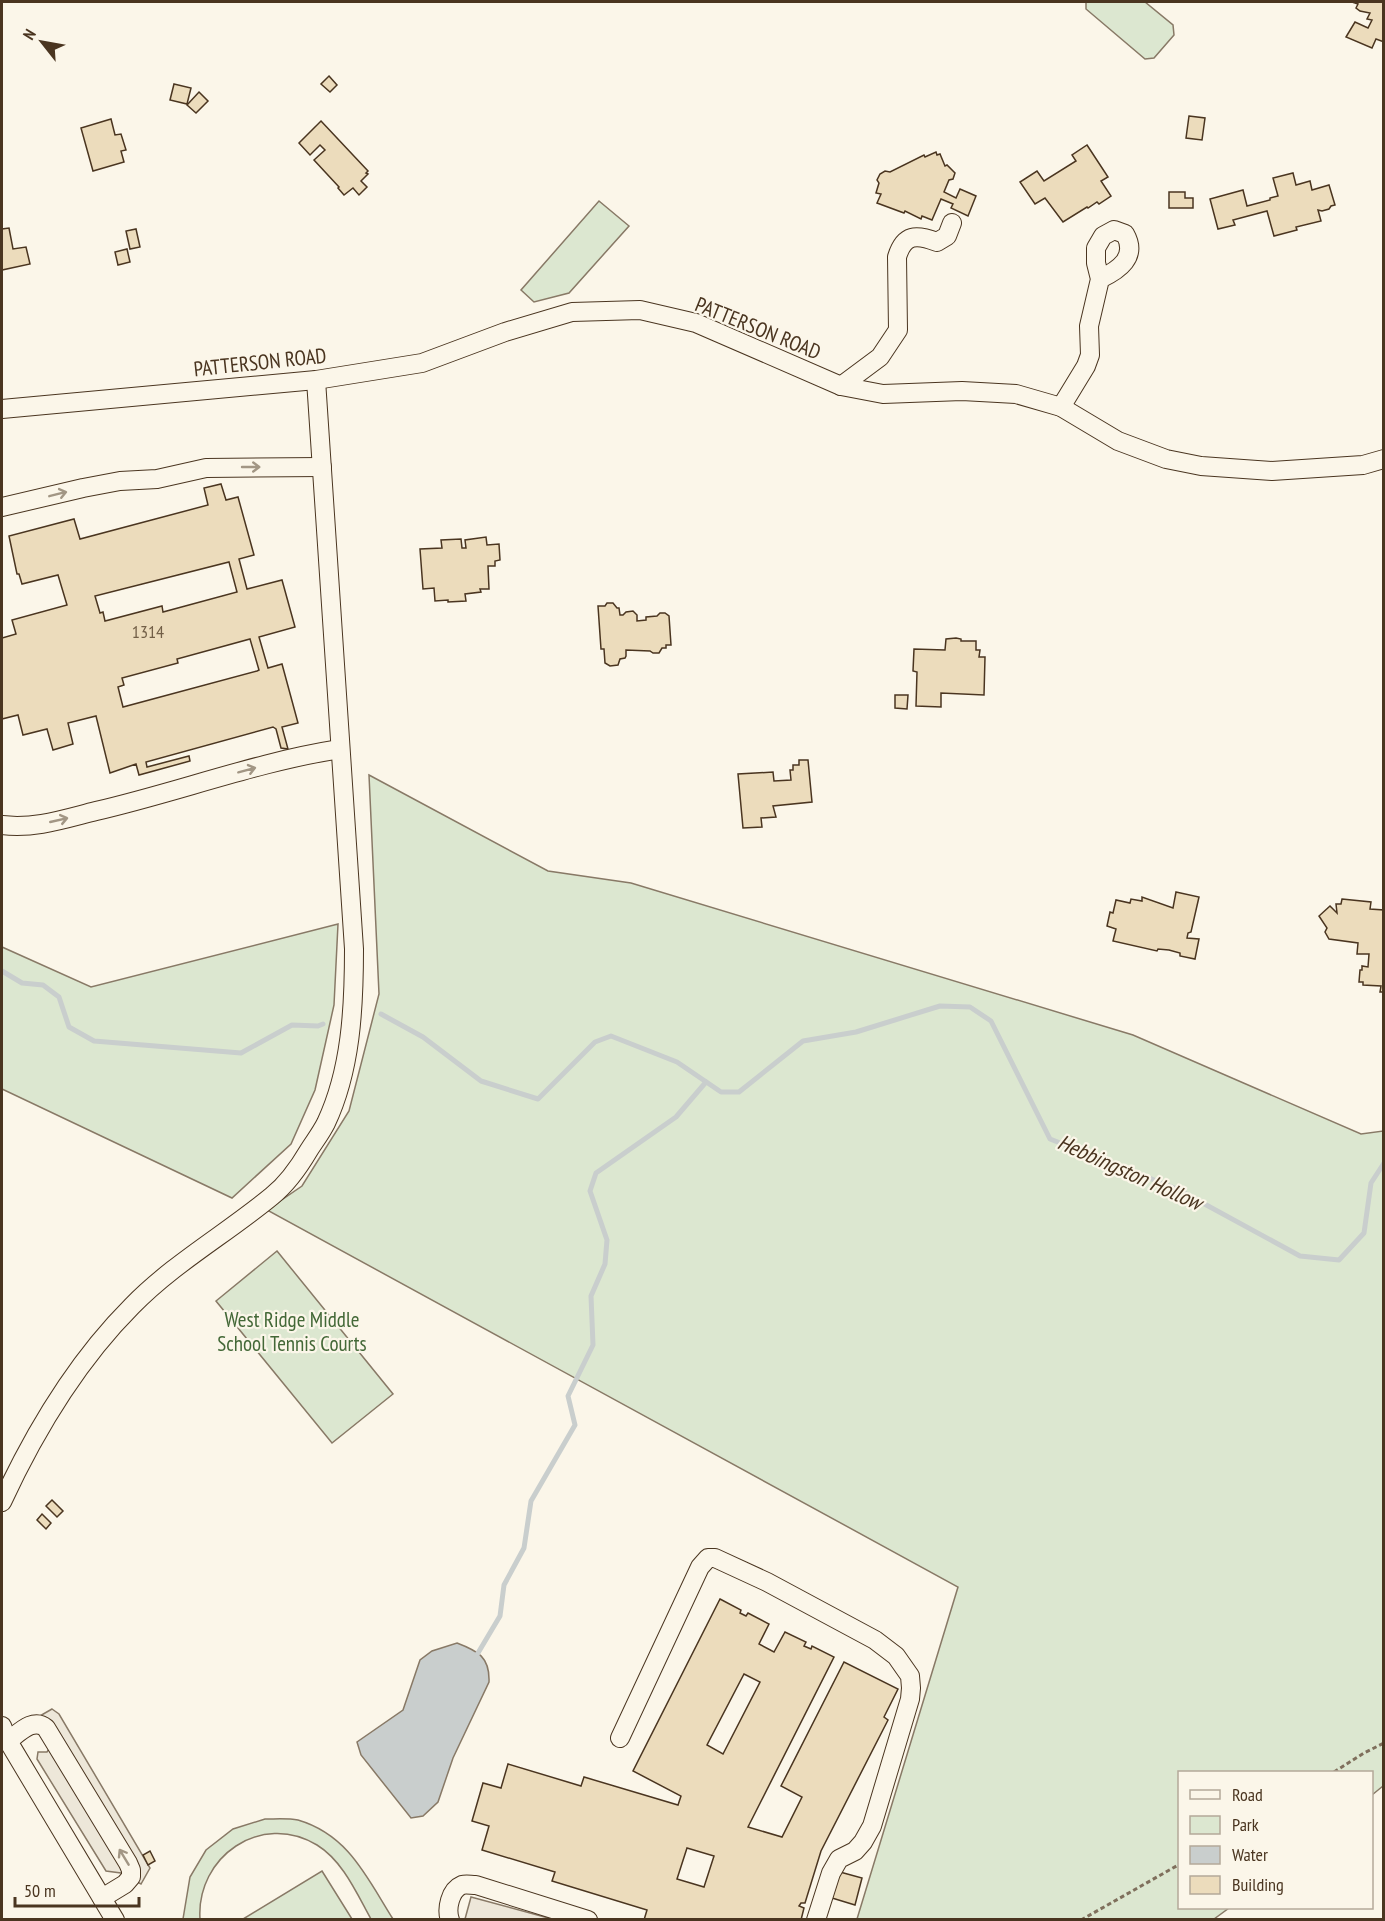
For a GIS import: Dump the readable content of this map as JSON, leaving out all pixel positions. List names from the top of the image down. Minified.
{"streets":{"street":["PATTERSON ROAD"]},"water":["Hebbingston Hollow"],"parks":["West Ridge Middle School Tennis Courts"],"house_numbers":["1314"],"legend":["Road","Park","Water","Building"],"scale_bar":"50 m","north":"top left"}
